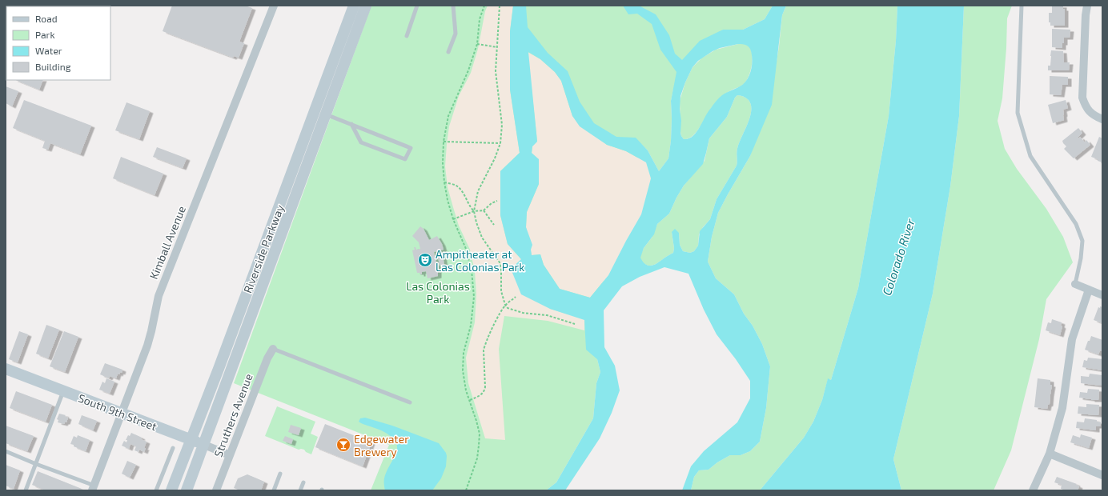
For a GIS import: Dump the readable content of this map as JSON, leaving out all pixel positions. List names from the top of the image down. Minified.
{"streets":{"main road":["Riverside Parkway","South 9th Street"],"street":["Kimball Avenue","Struthers Avenue"]},"crossings":[["Kimball Avenue","South 9th Street"],["Riverside Parkway","South 9th Street"],["South 9th Street","Struthers Avenue"]],"water":["Colorado River"],"parks":["Las Colonias Park"],"places":{"theatre":["Ampitheater at Las Colonias Park"],"bar":["Edgewater Brewery"]},"legend":["Road","Park","Water","Building"]}
